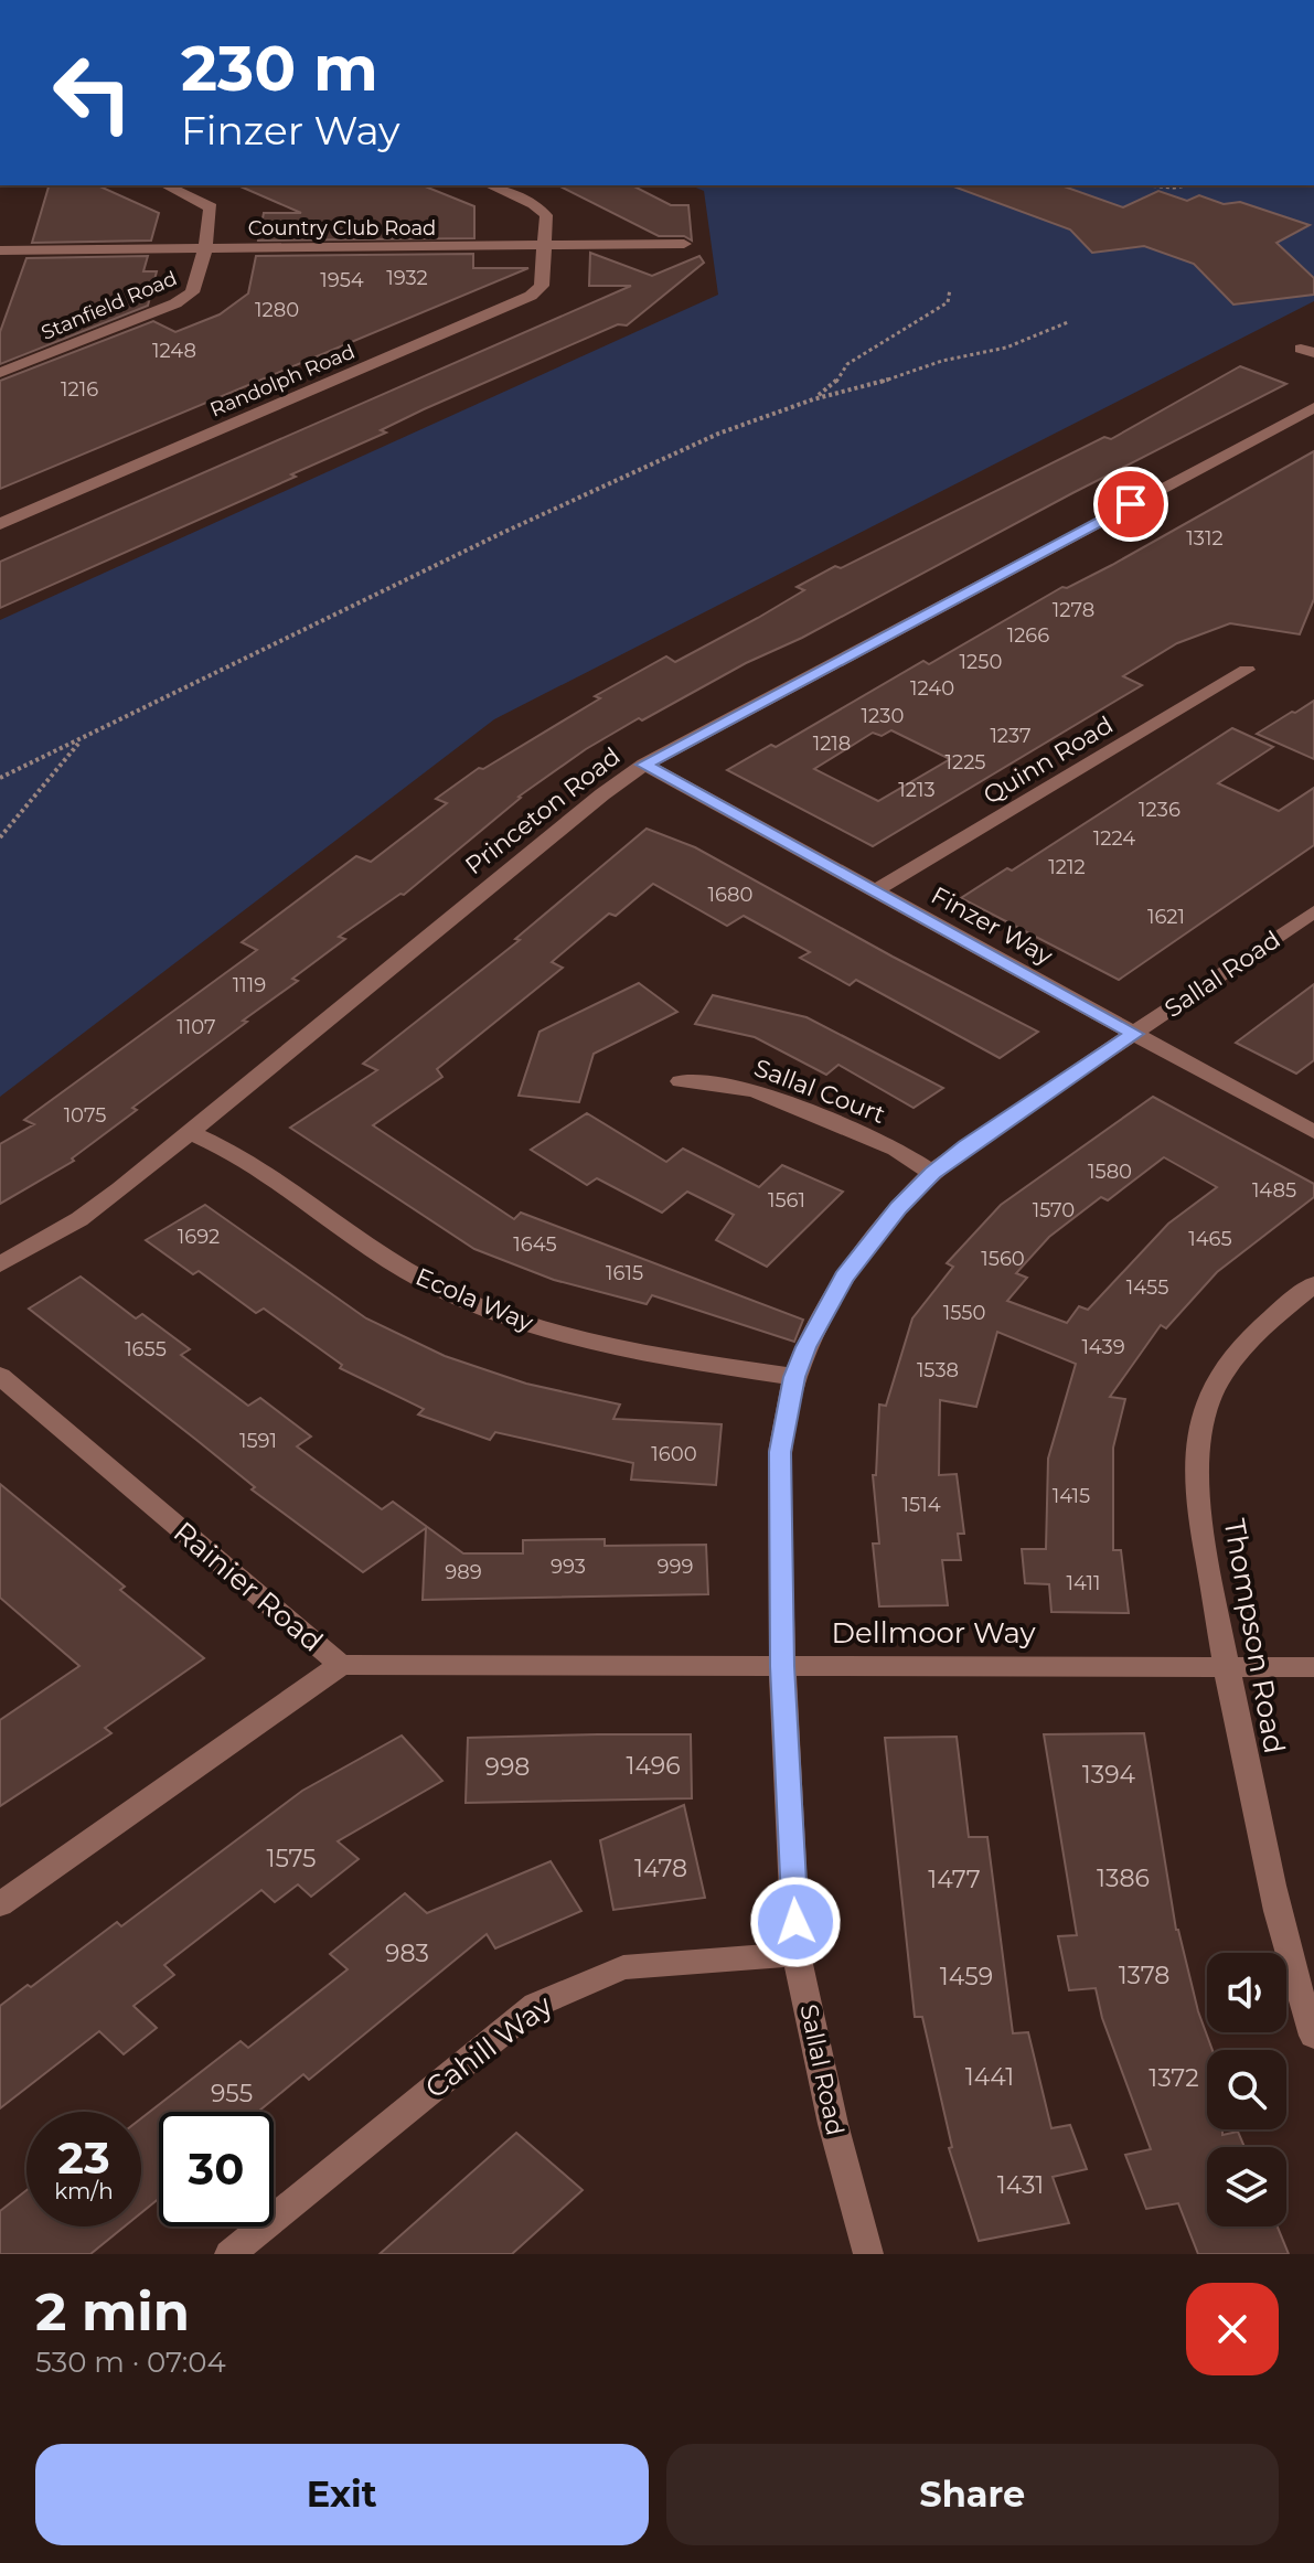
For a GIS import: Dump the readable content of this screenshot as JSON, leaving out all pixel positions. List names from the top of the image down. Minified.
{"streets":{"street":["Country Club Road","Stanfield Road","Randolph Road","Quinn Road","Princeton Road","Finzer Way","Sallal Road","Sallal Court","Ecola Way","Rainier Road","Dellmoor Way","Thompson Road","Cahill Way"]},"crossings":[["Country Club Road","Stanfield Road"],["Country Club Road","Randolph Road"],["Quinn Road","Finzer Way"],["Princeton Road","Finzer Way"],["Princeton Road","Ecola Way"],["Finzer Way","Sallal Road"],["Sallal Road","Sallal Court"],["Sallal Road","Ecola Way"],["Sallal Road","Dellmoor Way"],["Sallal Road","Cahill Way"],["Rainier Road","Dellmoor Way"],["Dellmoor Way","Thompson Road"]],"house_numbers":["1932","1954","1280","1248","1216","1312","1278","1266","1250","1240","1230","1237","1218","1225","1213","1236","1224","1212","1680","1621","1119","1107","1075","1580","1485","1561","1570","1692","1465","1645","1560","1615","1455","1550","1439","1655","1538","1591","1600","1415","1514","993","999","989","1411","1496","998","1394","1575","1478","1386","1477","983","1378","1459","1441","1372","955","1431"],"page":{"turn":["230 m","Finzer Way"],"speed":"23 km/h","limit":"30","heading":["2 min","530 m · 07:04"],"buttons":["Exit","Share"]}}
